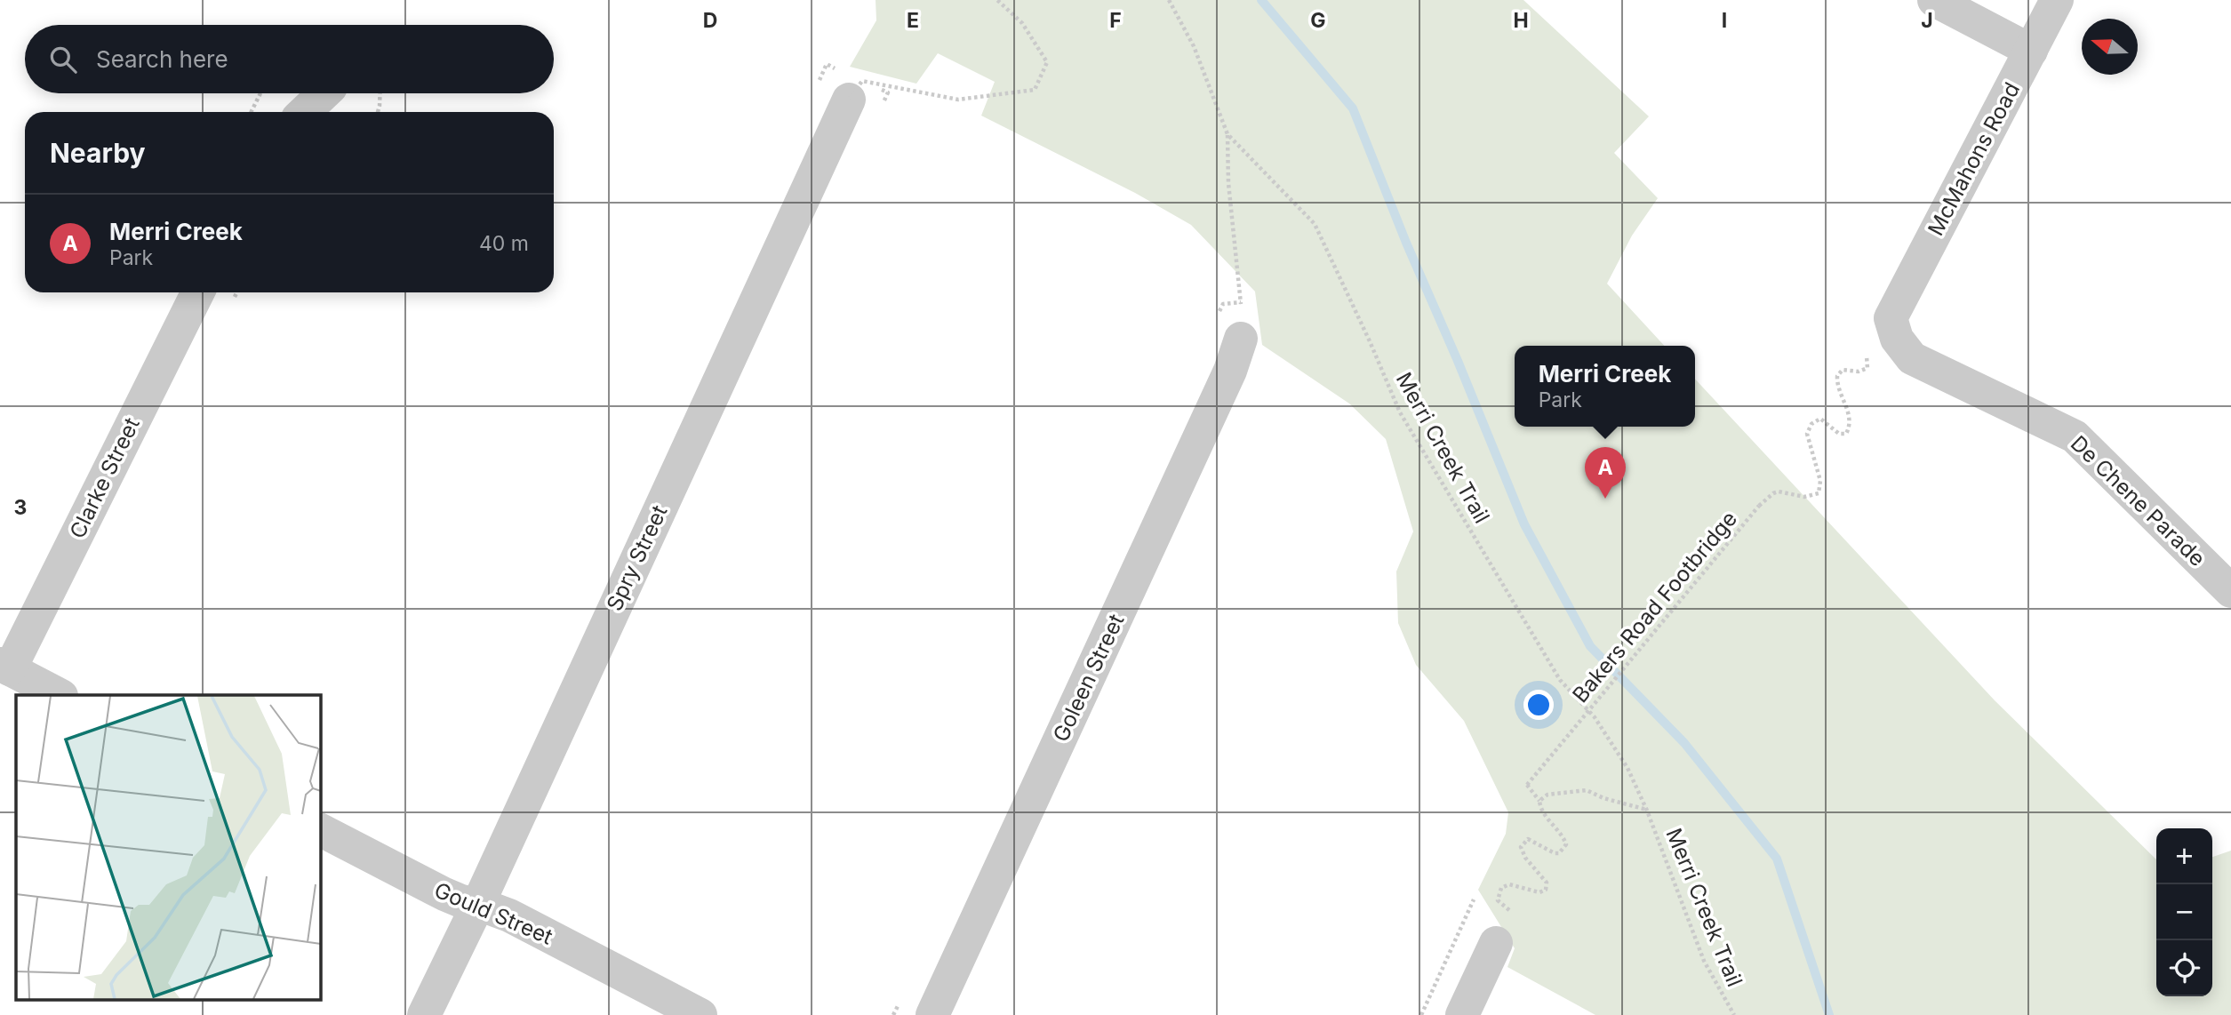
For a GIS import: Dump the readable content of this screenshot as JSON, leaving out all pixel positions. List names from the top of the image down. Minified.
{"streets":{"street":["McMahons Road","Clarke Street","De Chene Parade","Spry Street","Goleen Street","Gould Street"],"path":["Merri Creek Trail","Bakers Road Footbridge"]},"crossings":[["McMahons Road","De Chene Parade"],["McMahons Road","Bakers Road Footbridge"],["Merri Creek Trail","Bakers Road Footbridge"],["De Chene Parade","Bakers Road Footbridge"],["Spry Street","Gould Street"]],"north":"left","page":{"search":"Search here","heading":"Nearby","list":[{"mark":"A","name":"Merri Creek","note":"Park","value":"40 m"}],"popup":["Merri Creek","Park"],"pins":"A","map_buttons":["+","−"]},"grid":{"columns":["D","E","F","G","H","I","J"],"rows":["3"]}}
